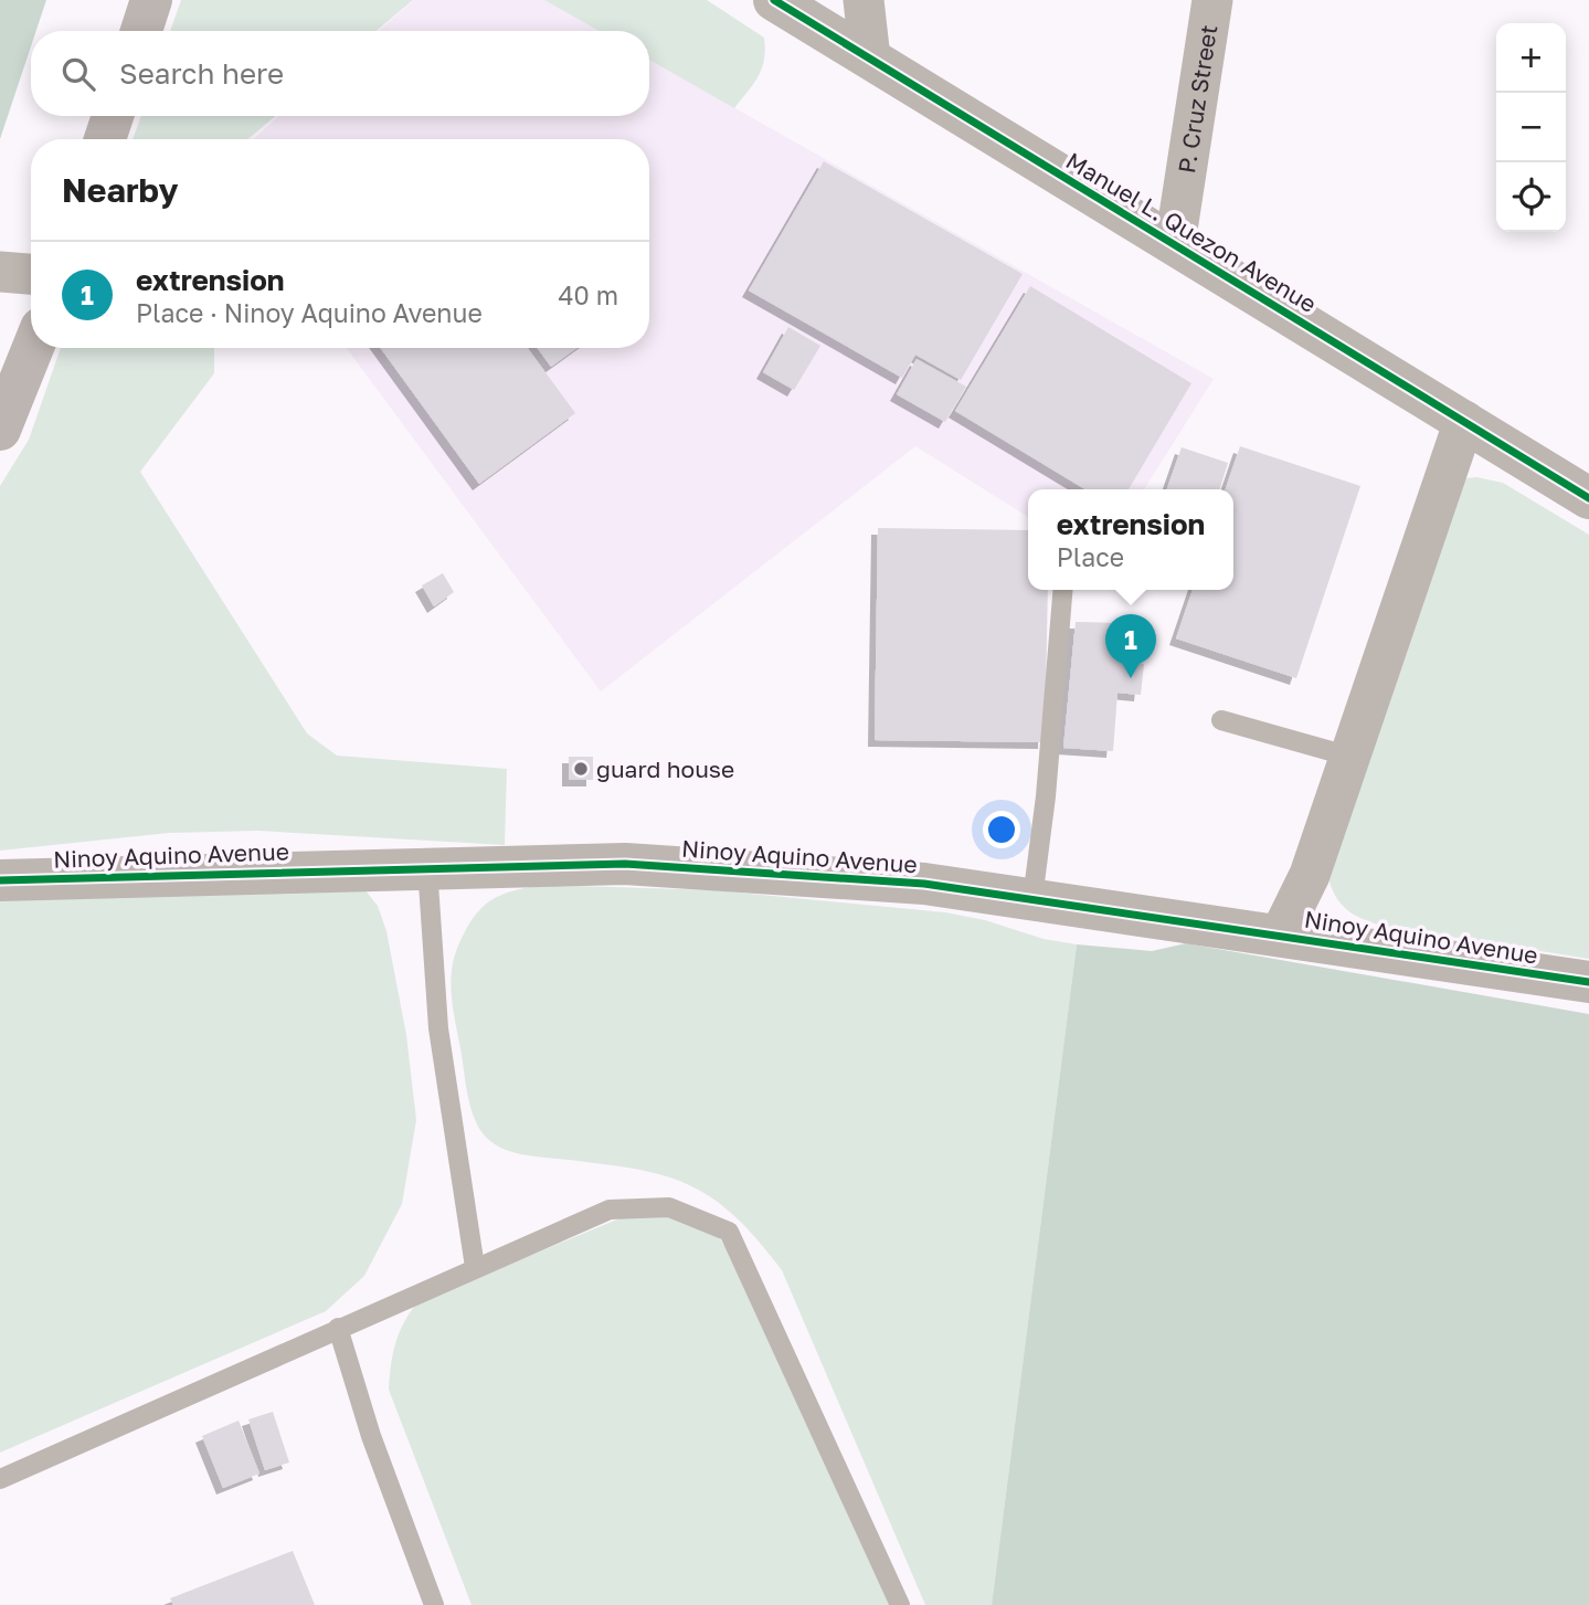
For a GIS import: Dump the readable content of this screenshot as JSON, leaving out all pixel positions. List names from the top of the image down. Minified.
{"streets":{"street":["P. Cruz Street","Manuel L. Quezon Avenue","Ninoy Aquino Avenue"]},"crossings":[["P. Cruz Street","Manuel L. Quezon Avenue"]],"places":["guard house"],"page":{"map_buttons":["+","−"],"search":"Search here","heading":"Nearby","list":[{"mark":"1","name":"extrension","note":"Place · Ninoy Aquino Avenue","value":"40 m"}],"popup":["extrension","Place"],"pins":"1"}}
